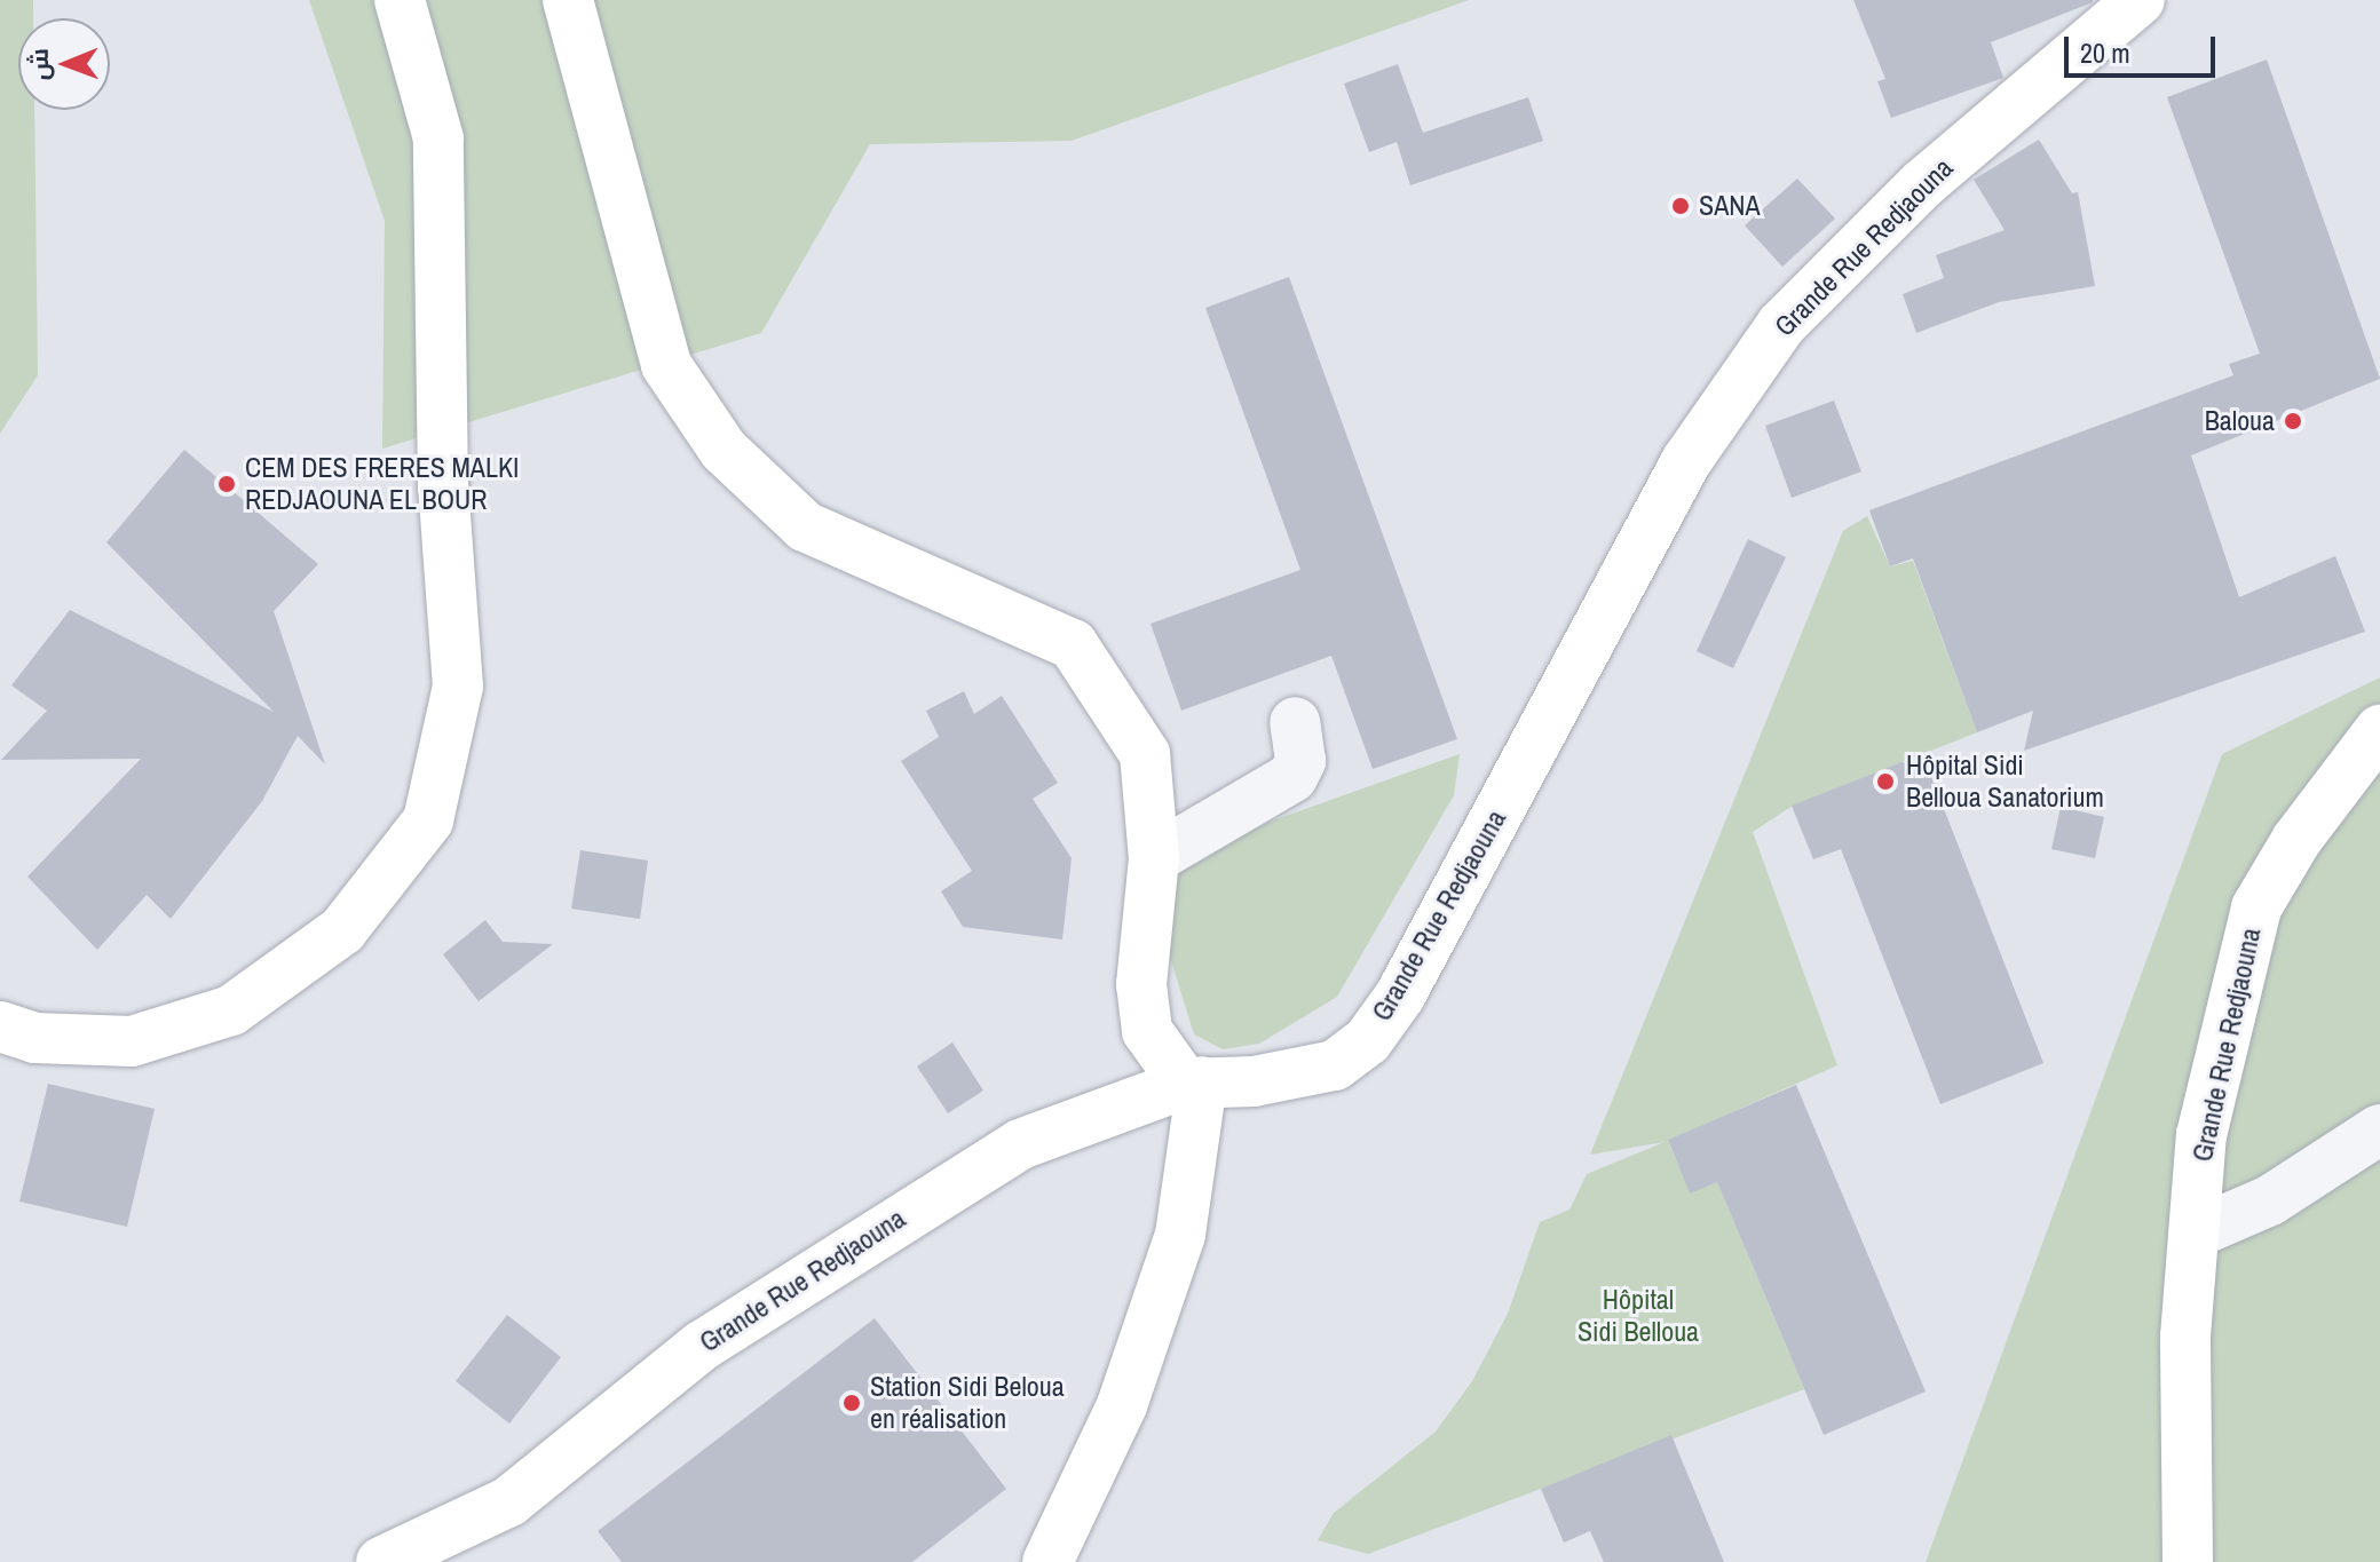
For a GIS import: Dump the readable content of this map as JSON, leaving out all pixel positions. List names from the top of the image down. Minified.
{"streets":{"street":["Grande Rue Redjaouna"]},"parks":["Hôpital Sidi Belloua"],"places":["SANA","Baloua","CEM DES FRERES MALKI REDJAOUNA EL BOUR","Hôpital Sidi Belloua Sanatorium","Station Sidi Beloua en réalisation"],"scale_bar":"20 m","north":"left"}
